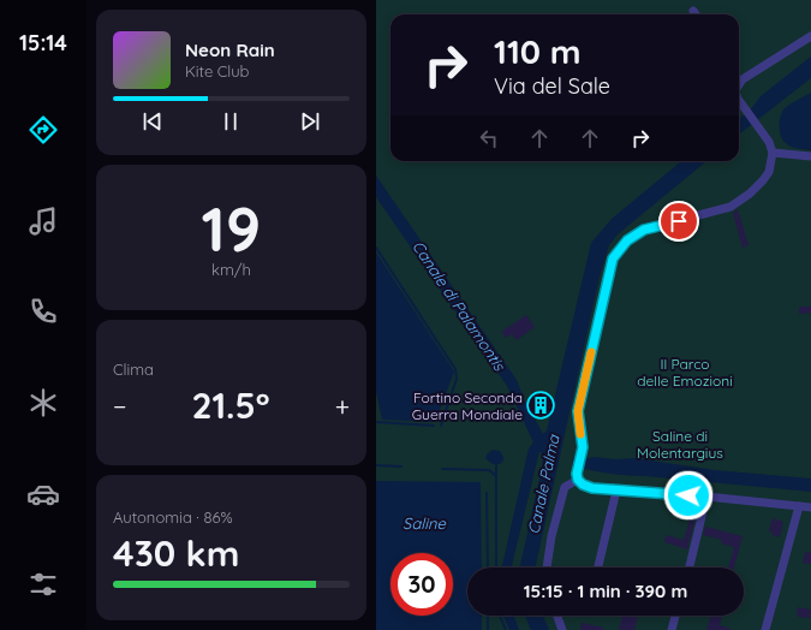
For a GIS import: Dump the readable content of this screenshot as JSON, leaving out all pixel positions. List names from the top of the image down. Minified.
{"water":["Canale di Palamontis","Canale Palma","Saline"],"parks":["Il Parco delle Emozioni","Saline di Molentargius"],"places":{"building":["Fortino Seconda Guerra Mondiale"]},"page":{"tabs":"15:14","turn":["110 m","Via del Sale"],"song":["Neon Rain","Kite Club"],"tile":[["19","km/h"],"Clima",["Autonomia · 86%","430 km"]],"heat":["−","21.5°","+"],"limit":"30","trip":"15:15 · 1 min · 390 m"}}
